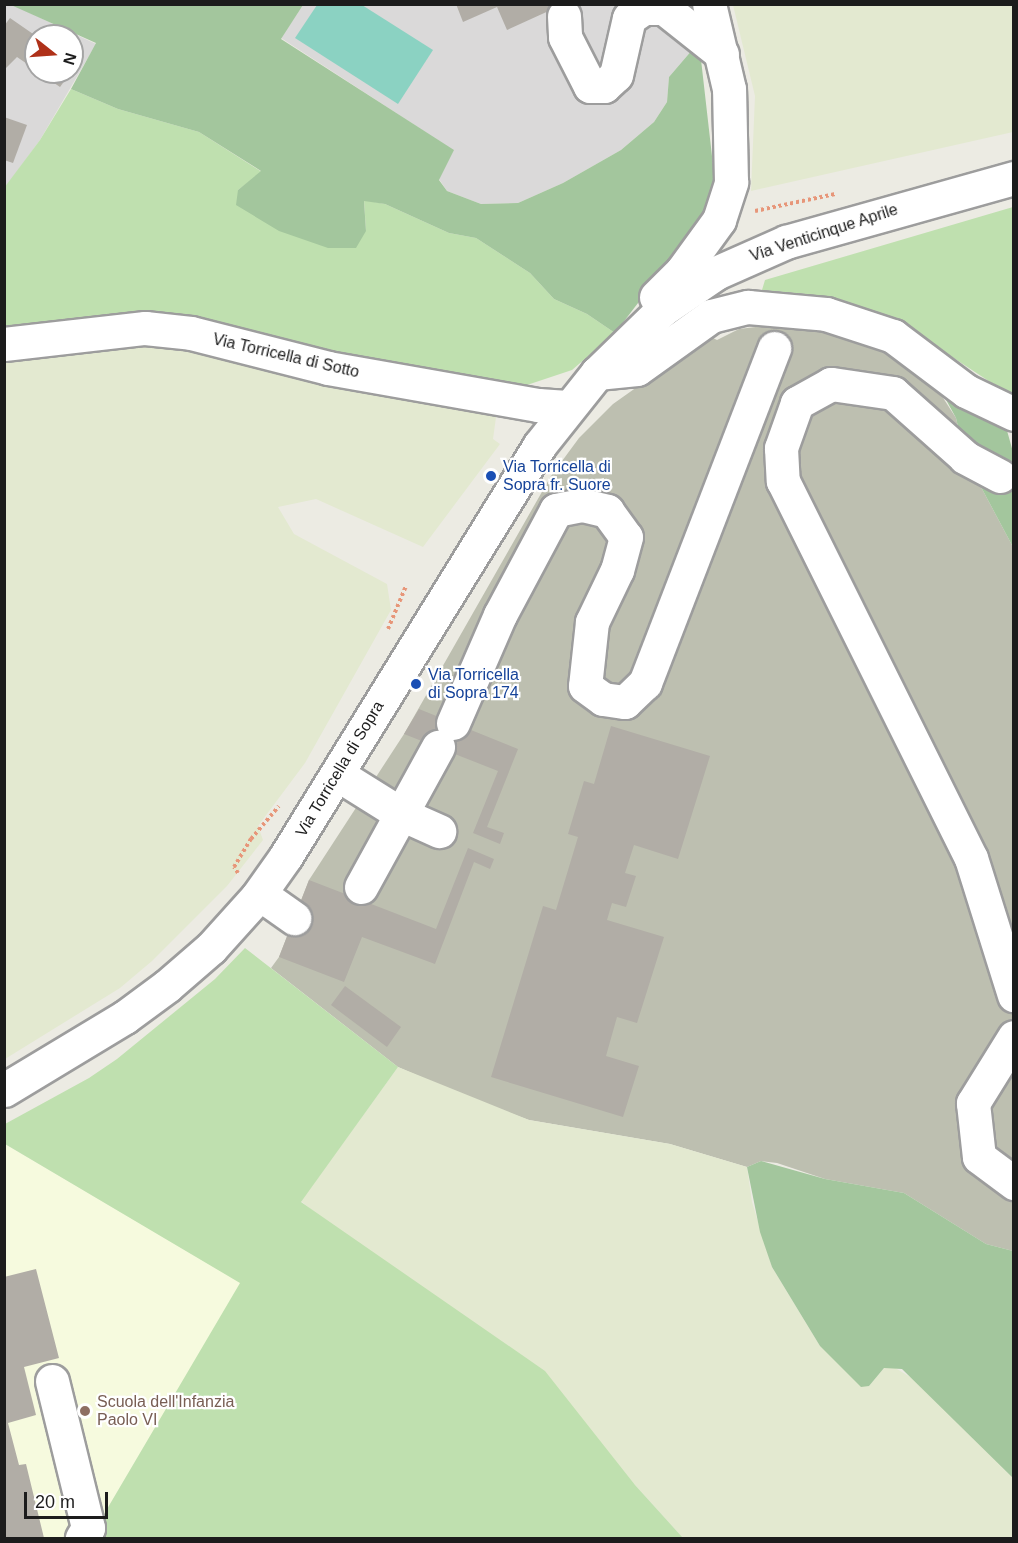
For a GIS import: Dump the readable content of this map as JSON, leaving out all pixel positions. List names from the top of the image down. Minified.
{"streets":{"street":["Via Venticinque Aprile","Via Torricella di Sotto","Via Torricella di Sopra"]},"crossings":[["Via Venticinque Aprile","Via Torricella di Sopra"],["Via Torricella di Sotto","Via Torricella di Sopra"]],"places":["Via Torricella di Sopra fr. Suore","Via Torricella di Sopra 174","Scuola dell'Infanzia Paolo VI"],"scale_bar":"20 m","north":"right"}
